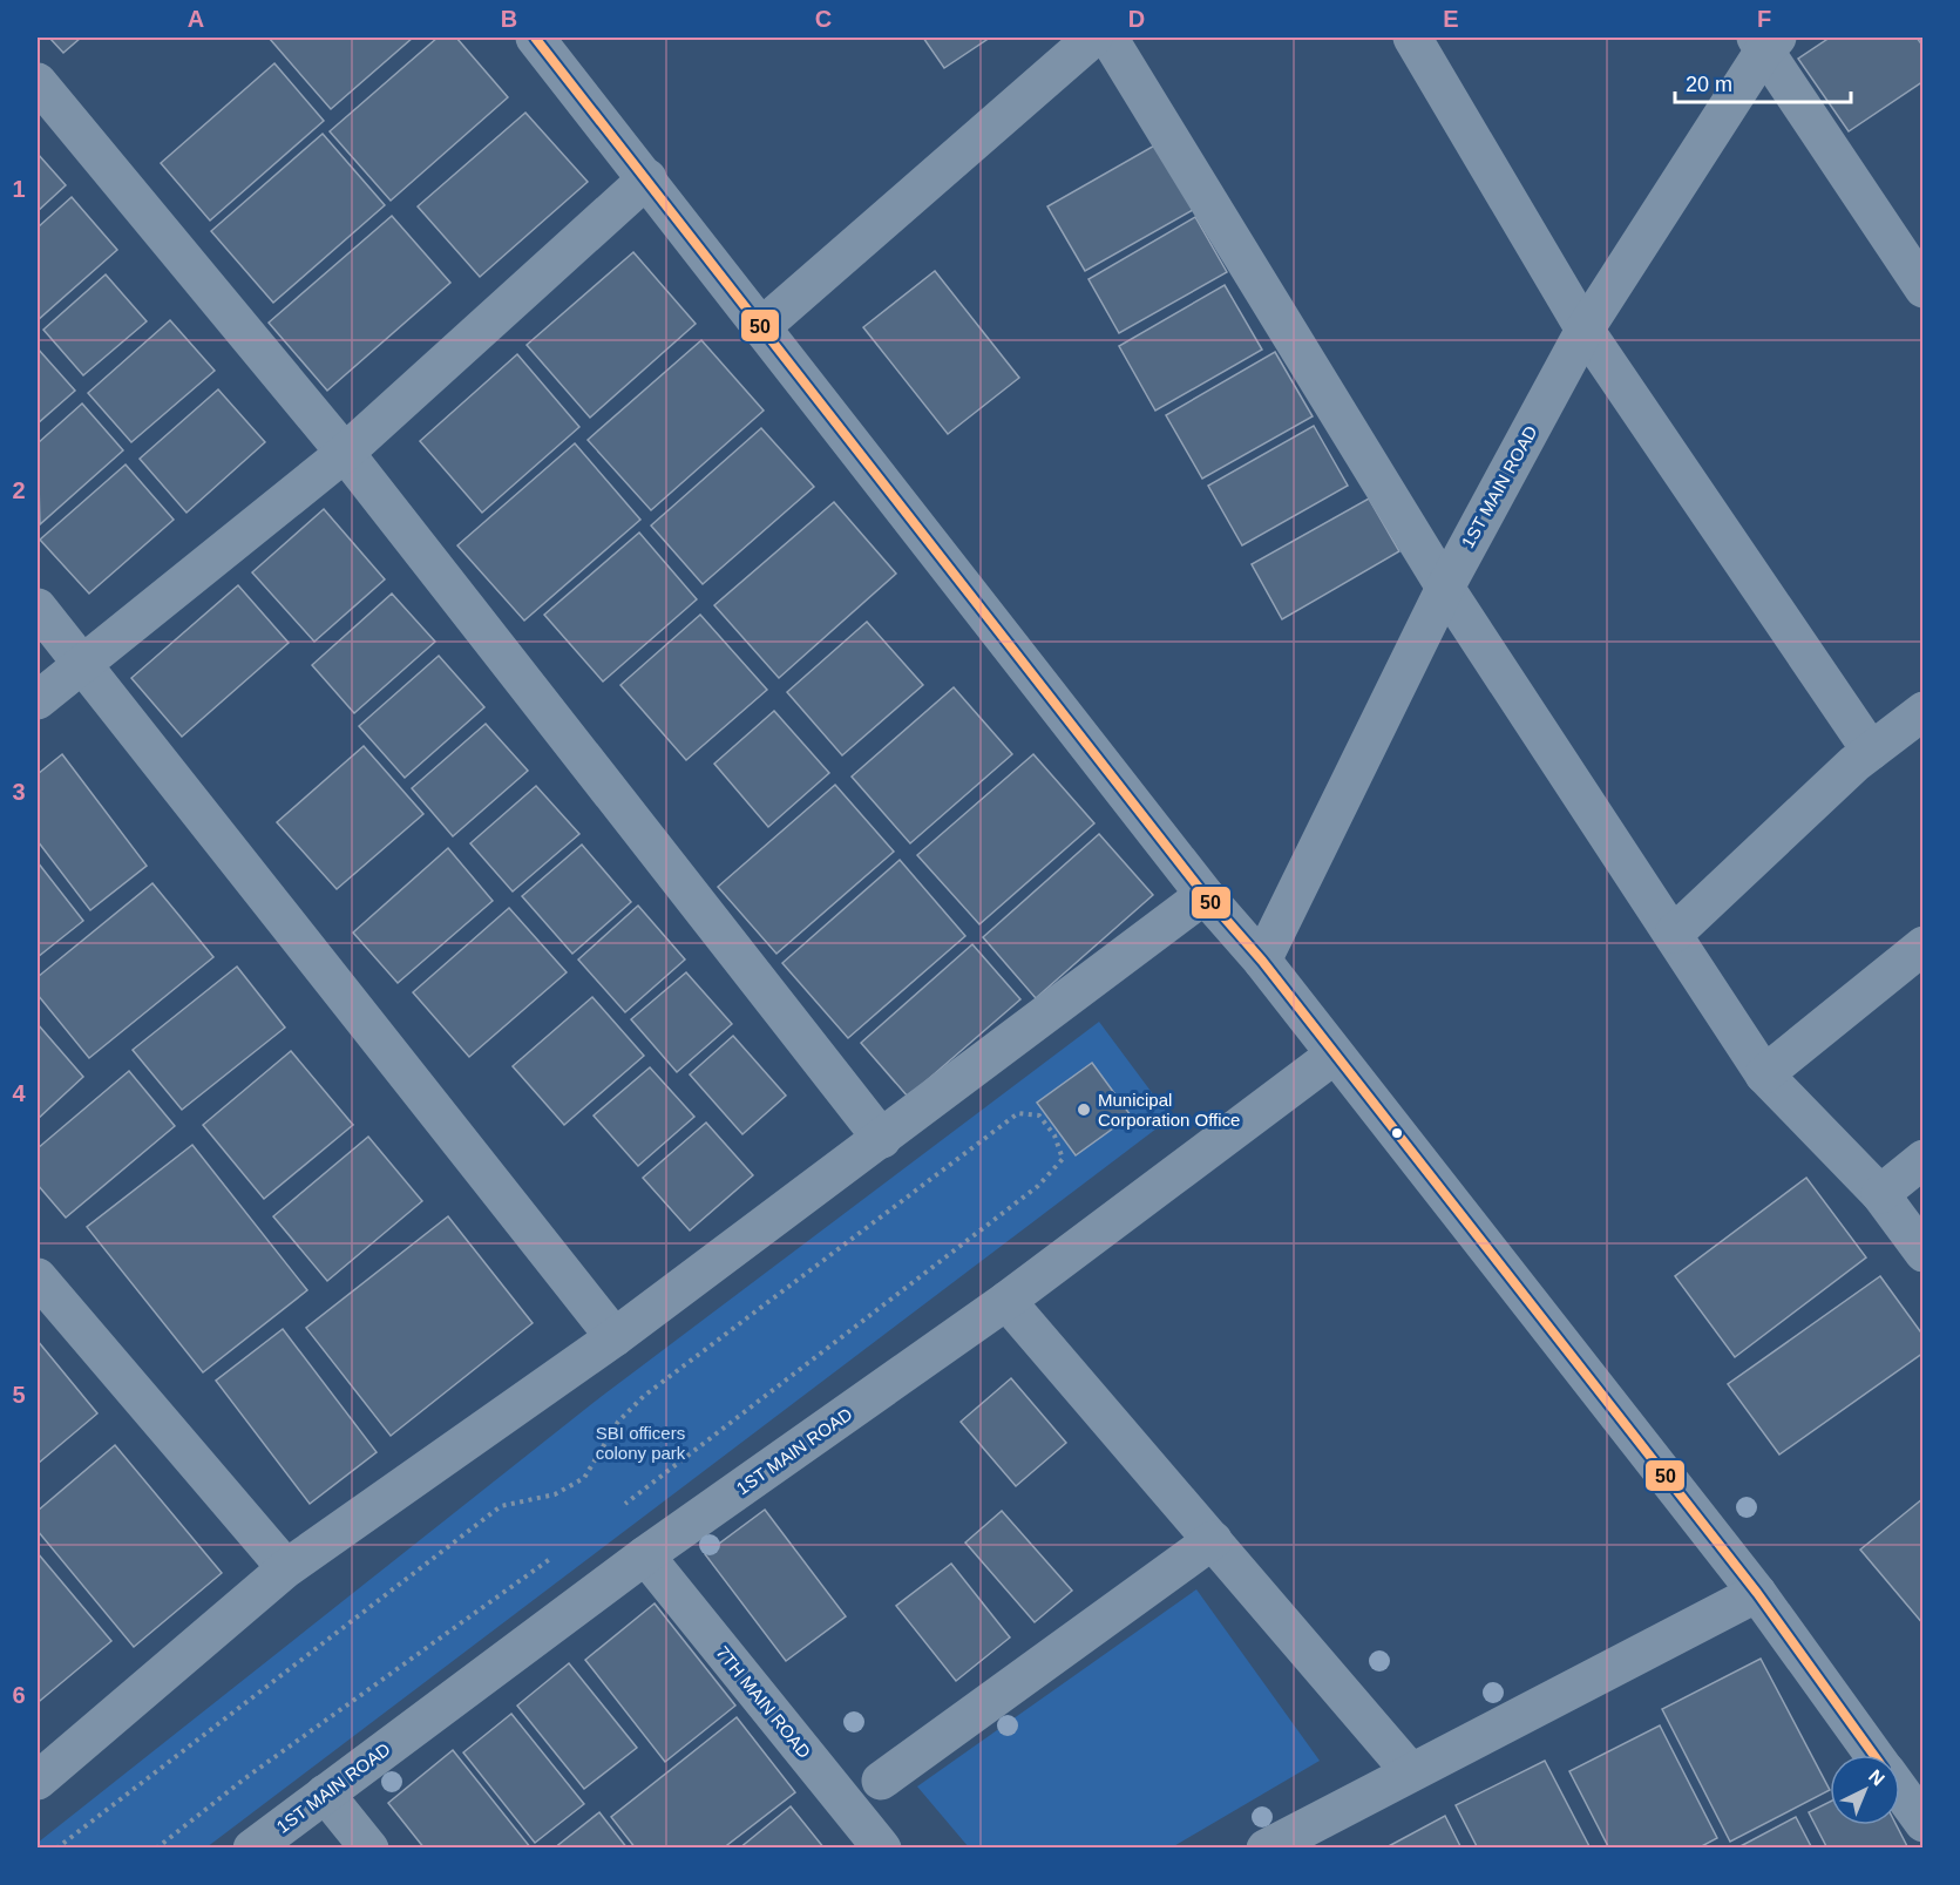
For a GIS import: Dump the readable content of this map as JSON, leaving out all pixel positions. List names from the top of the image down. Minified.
{"streets":{"street":["1ST MAIN ROAD","7TH MAIN ROAD"]},"crossings":[["1ST MAIN ROAD","7TH MAIN ROAD"]],"parks":["SBI officers colony park"],"places":["Municipal Corporation Office"],"lines":["transit line 50"],"scale_bar":"20 m","north":"top right","grid":{"columns":["A","B","C","D","E","F"],"rows":["1","2","3","4","5","6"]}}
